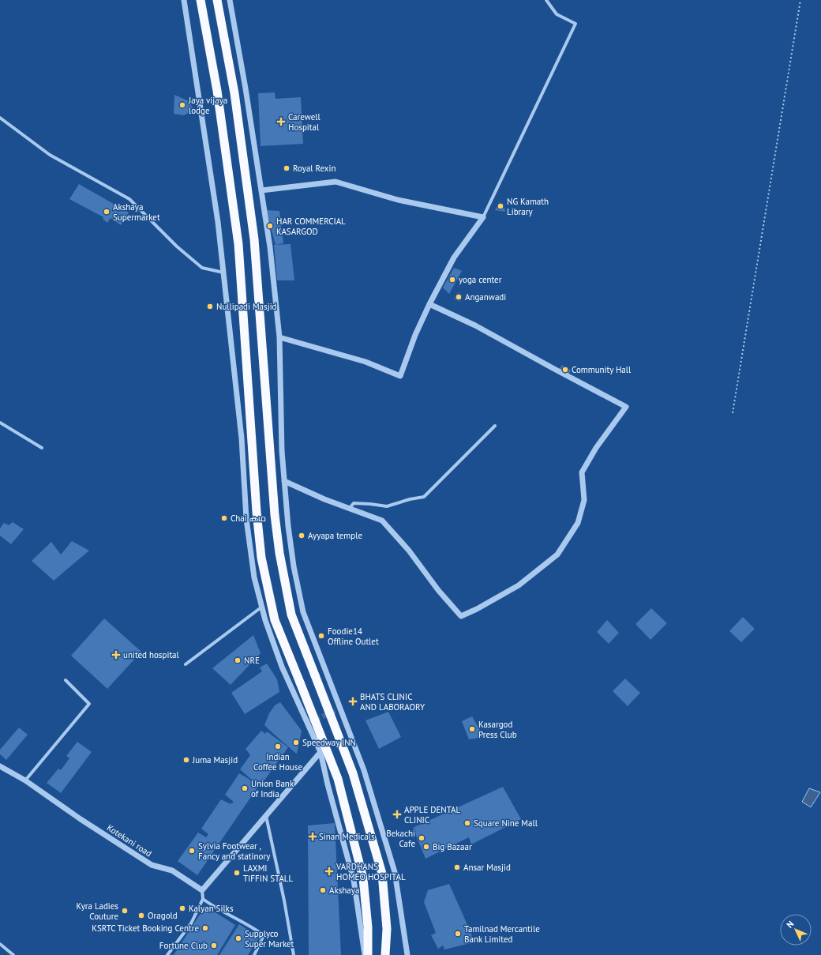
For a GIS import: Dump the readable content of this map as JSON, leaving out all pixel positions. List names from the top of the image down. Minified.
{"streets":{"street":["Kotekani road"]},"places":{"other":["Jaya vijaya lodge","Royal Rexin","NG Kamath Library","Akshaya Supermarket","HAR COMMERCIAL KASARGOD","yoga center","Anganwadi","Nullipadi Masjid","Community Hall","Chai കഥ","Ayyapa temple","Foodie14 Offline Outlet","NRE","Kasargod Press Club","Speedway INN","Indian Coffee House","Juma Masjid","Union Bank of India","Square Nine Mall","Bekachi Cafe","Big Bazaar","Sylvia Footwear , Fancy and statinory","Ansar Masjid","LAXMI TIFFIN STALL","Akshaya","Kalyan Silks","Kyra Ladies Couture","Oragold","KSRTC Ticket Booking Centre","Tamilnad Mercantile Bank Limited","Supplyco Super Market","Fortune Club"],"health":["Carewell Hospital","united hospital","BHATS CLINIC AND LABORAORY","APPLE DENTAL CLINIC","Sinan Medicals","VARDHANS HOMEO HOSPITAL"]},"north":"top left"}
